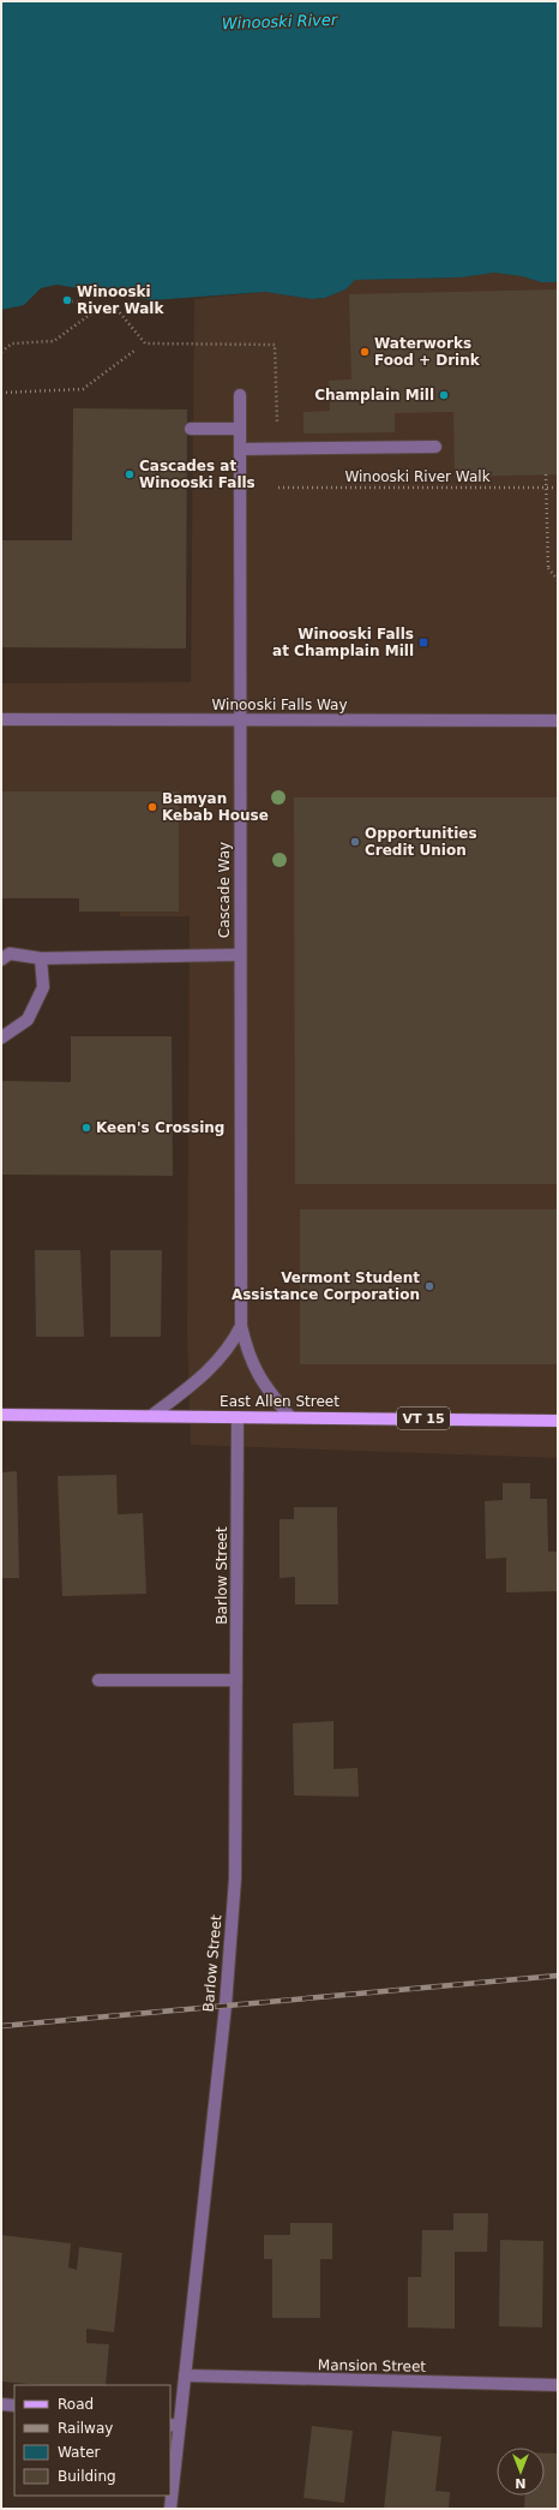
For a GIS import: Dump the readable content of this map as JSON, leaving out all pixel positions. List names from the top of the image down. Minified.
{"streets":{"main road":["East Allen Street","VT 15"],"street":["Winooski Falls Way","Cascade Way","Barlow Street","Mansion Street"],"path":["Winooski River Walk"]},"crossings":[["Winooski Falls Way","Cascade Way"],["Cascade Way","East Allen Street"],["East Allen Street","Barlow Street"],["Barlow Street","Mansion Street"]],"water":["Winooski River"],"places":{"other":["Winooski River Walk","Waterworks Food + Drink","Champlain Mill","Cascades at Winooski Falls","Bamyan Kebab House","Opportunities Credit Union","Keen's Crossing","Vermont Student Assistance Corporation"],"transit":["Winooski Falls at Champlain Mill"]},"legend":["Road","Railway","Water","Building"],"north":"bottom"}
